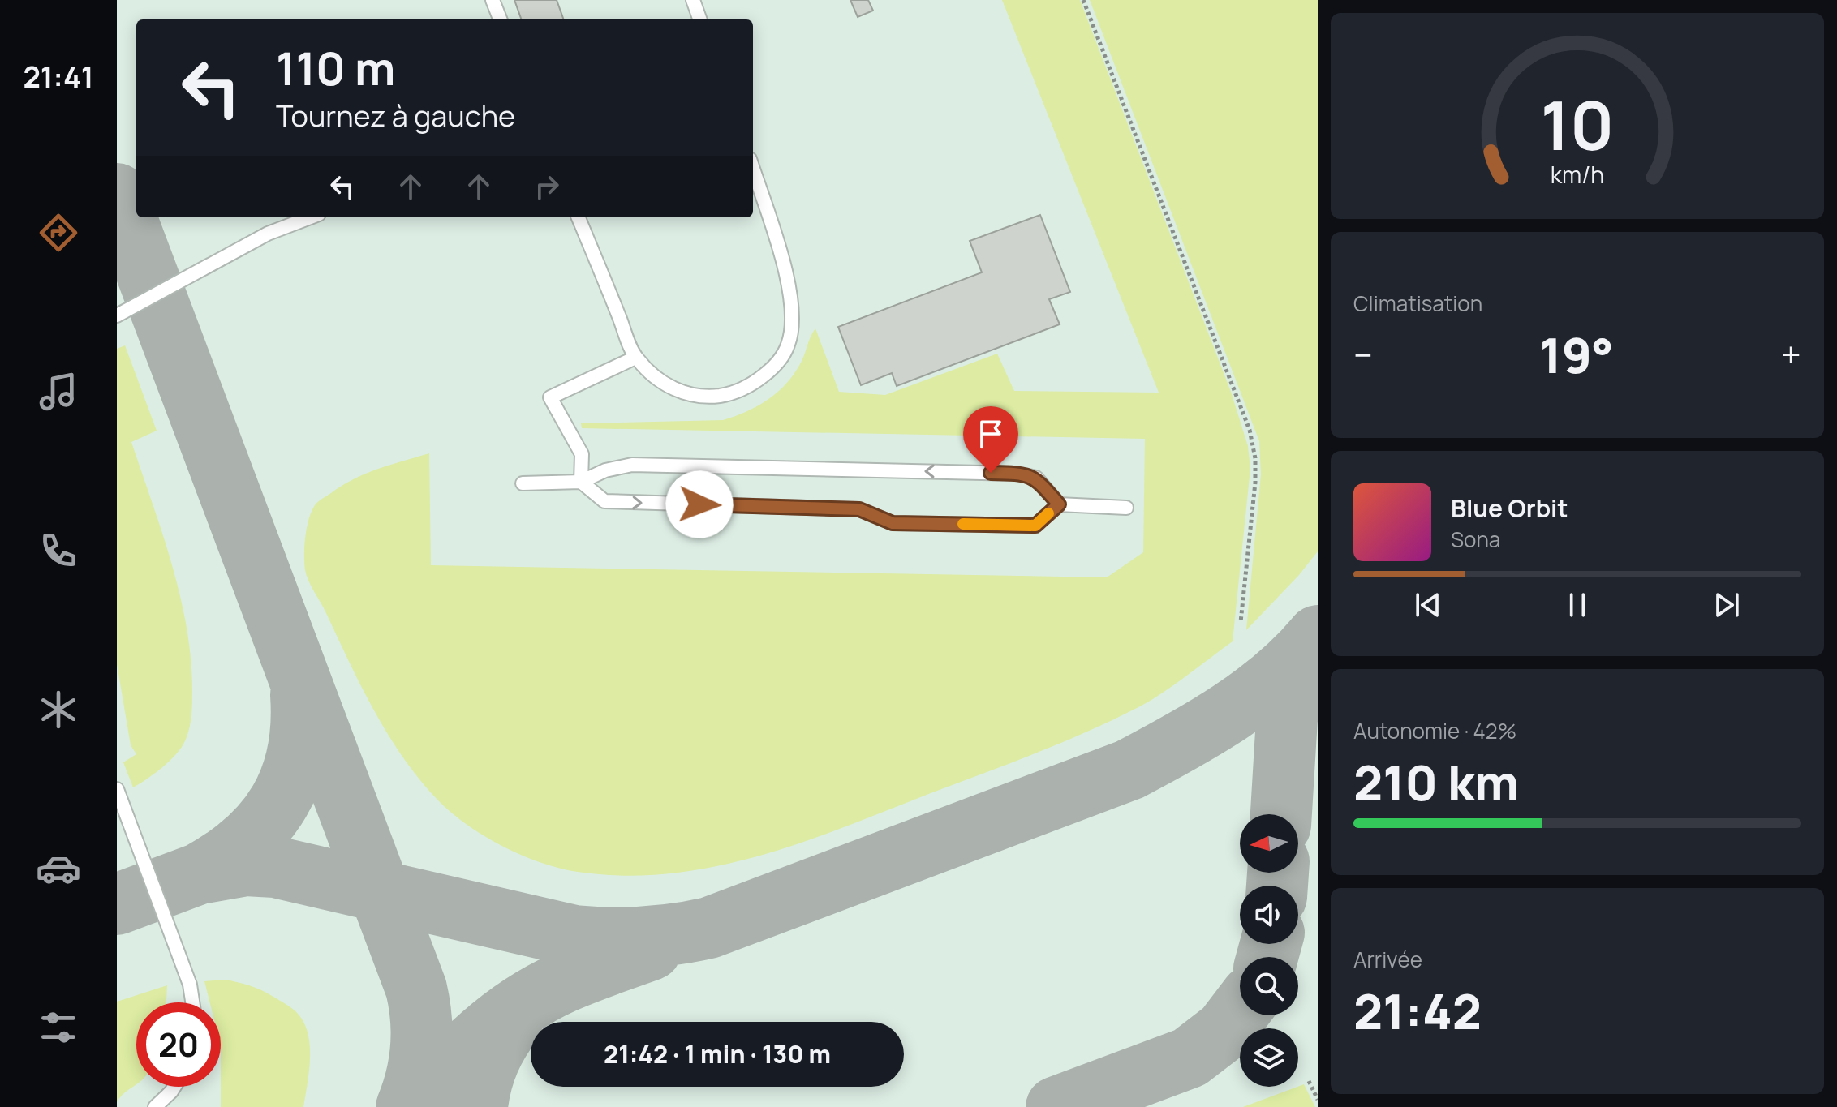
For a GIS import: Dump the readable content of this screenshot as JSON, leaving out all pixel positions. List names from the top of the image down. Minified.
{"north":"left","page":{"tabs":"21:41","turn":["110 m","Tournez à gauche"],"tile":["Climatisation",["Autonomie · 42%","210 km"],["Arrivée","21:42"]],"heat":["−","19°","+"],"song":["Blue Orbit","Sona"],"limit":"20","trip":"21:42 · 1 min · 130 m","gauge":["10","km/h"]}}
